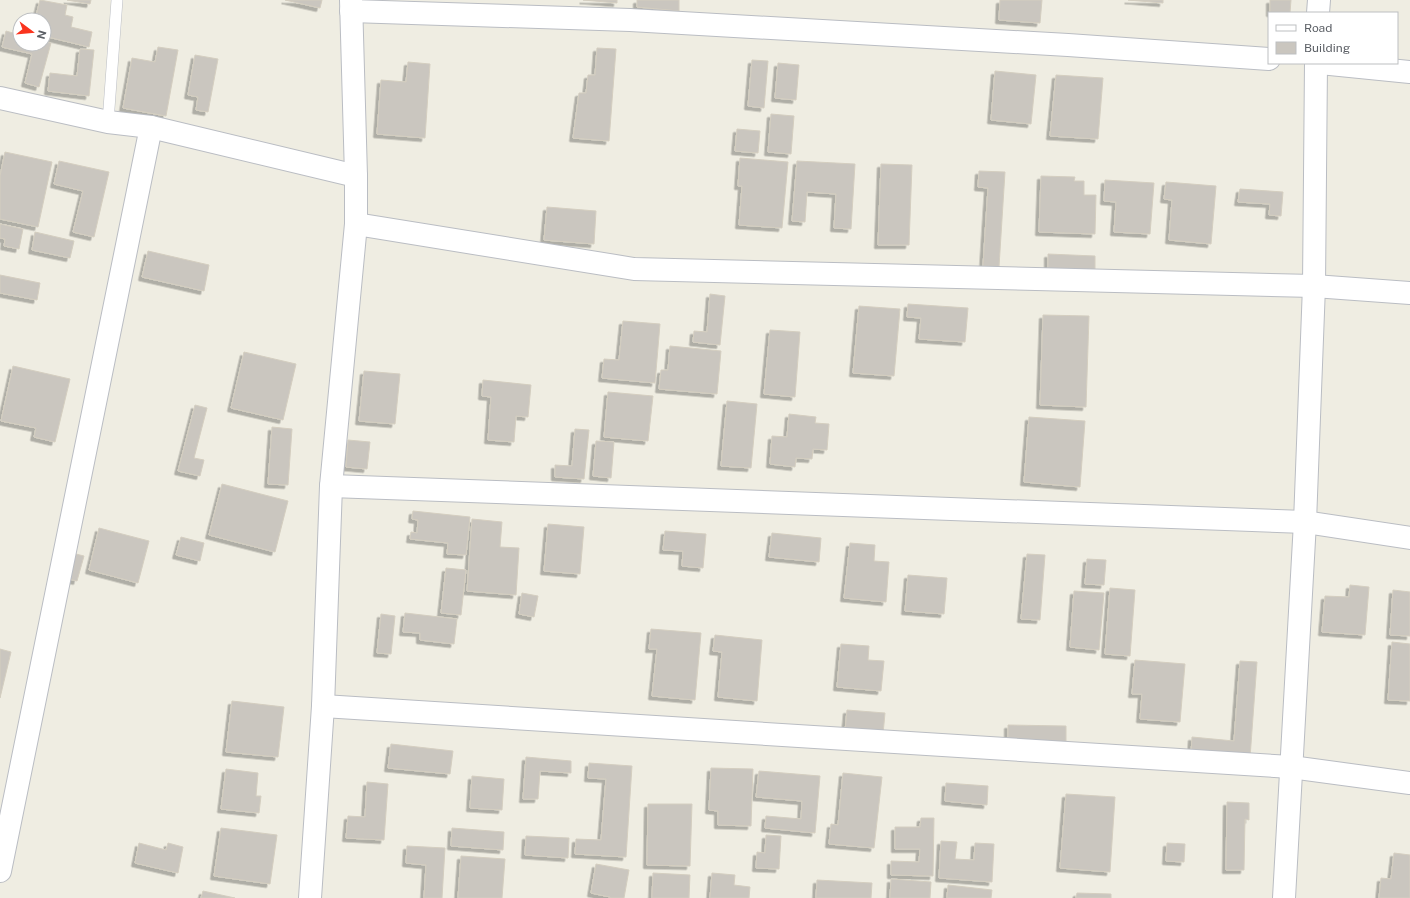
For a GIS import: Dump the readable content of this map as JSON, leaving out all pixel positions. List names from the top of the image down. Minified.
{"legend":["Road","Building"],"north":"right"}
